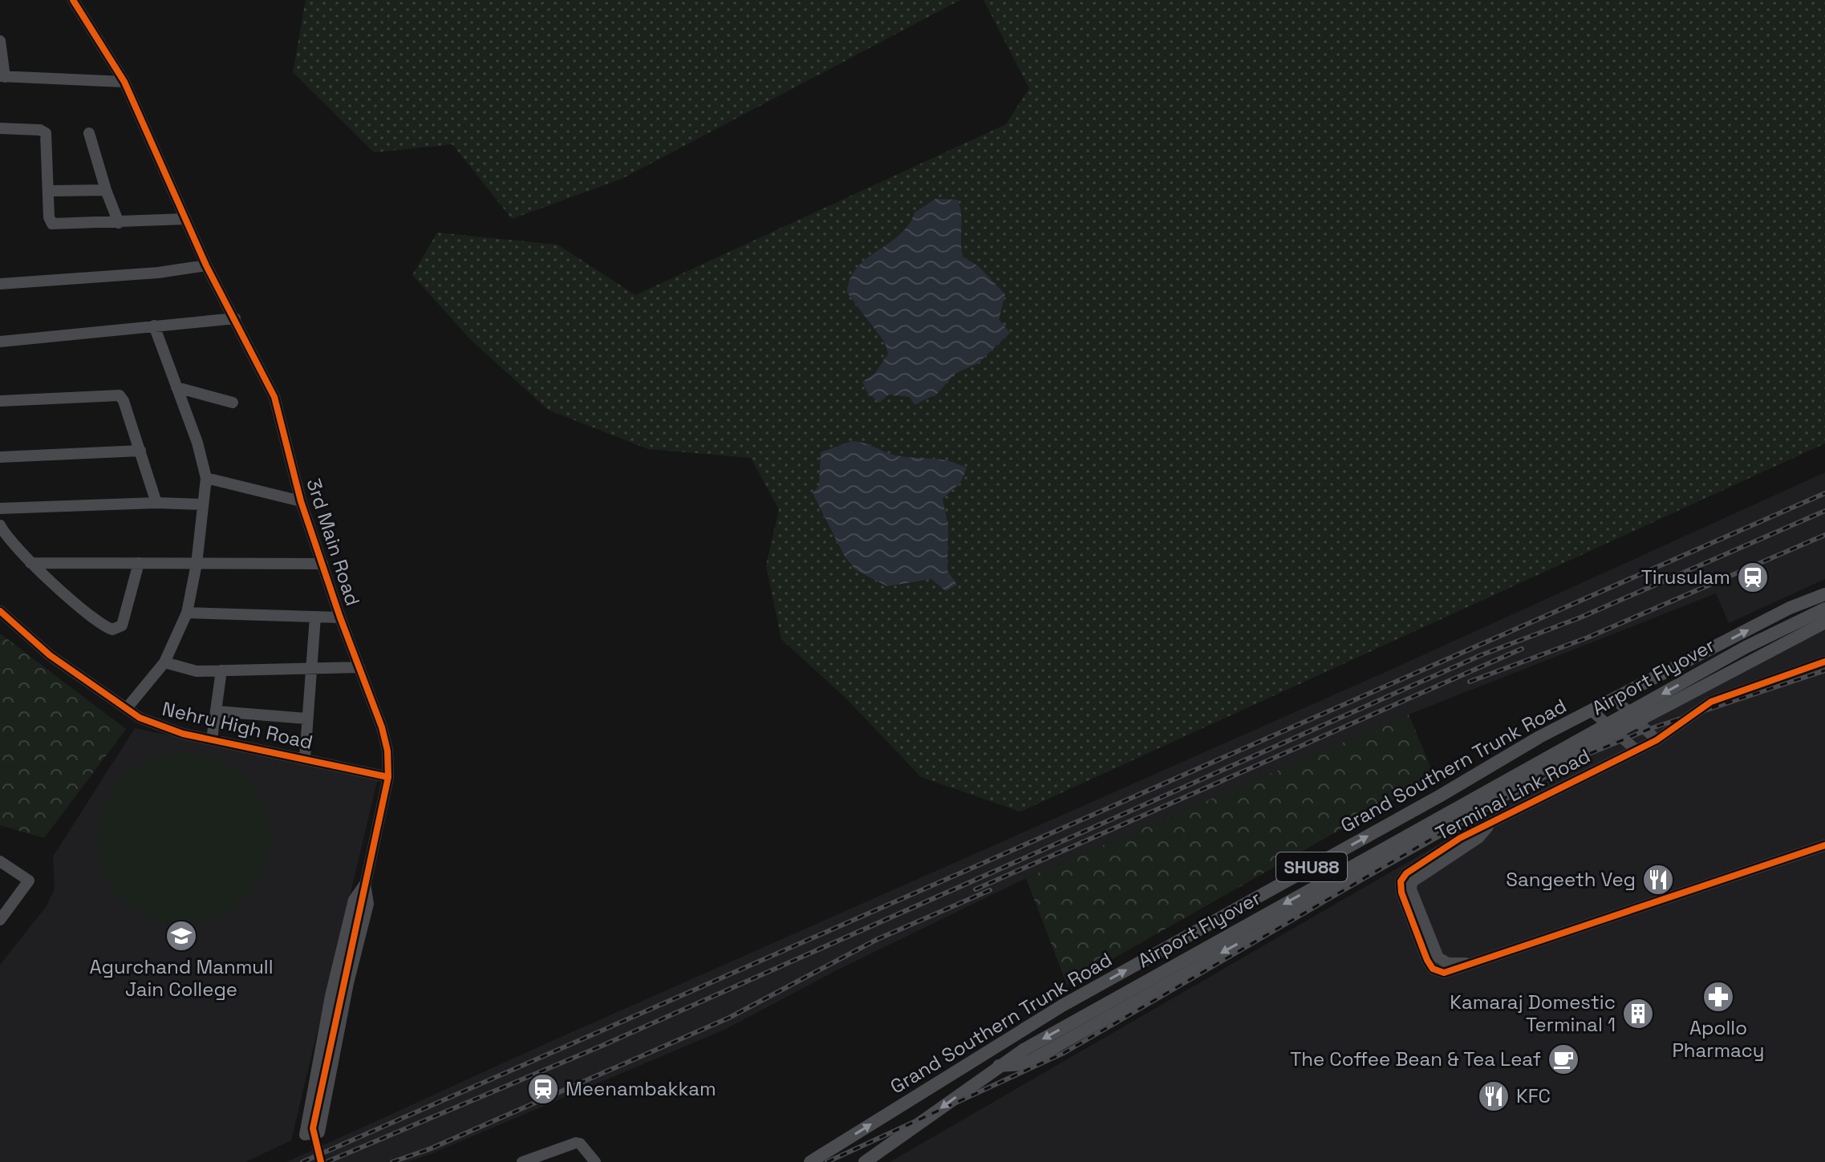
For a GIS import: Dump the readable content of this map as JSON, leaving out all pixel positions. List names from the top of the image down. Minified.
{"streets":{"main road":["Airport Flyover","Grand Southern Trunk Road","SHU88"],"street":["3rd Main Road","Nehru High Road","Terminal Link Road"]},"crossings":[["3rd Main Road","Nehru High Road"],["Airport Flyover","Grand Southern Trunk Road"]],"places":{"station":["Tirusulam","Meenambakkam"],"restaurant":["Sangeeth Veg","KFC"],"school or university":["Agurchand Manmull Jain College"],"pharmacy":["Apollo Pharmacy"],"building":["Kamaraj Domestic Terminal 1"],"cafe":["The Coffee Bean & Tea Leaf"]}}
